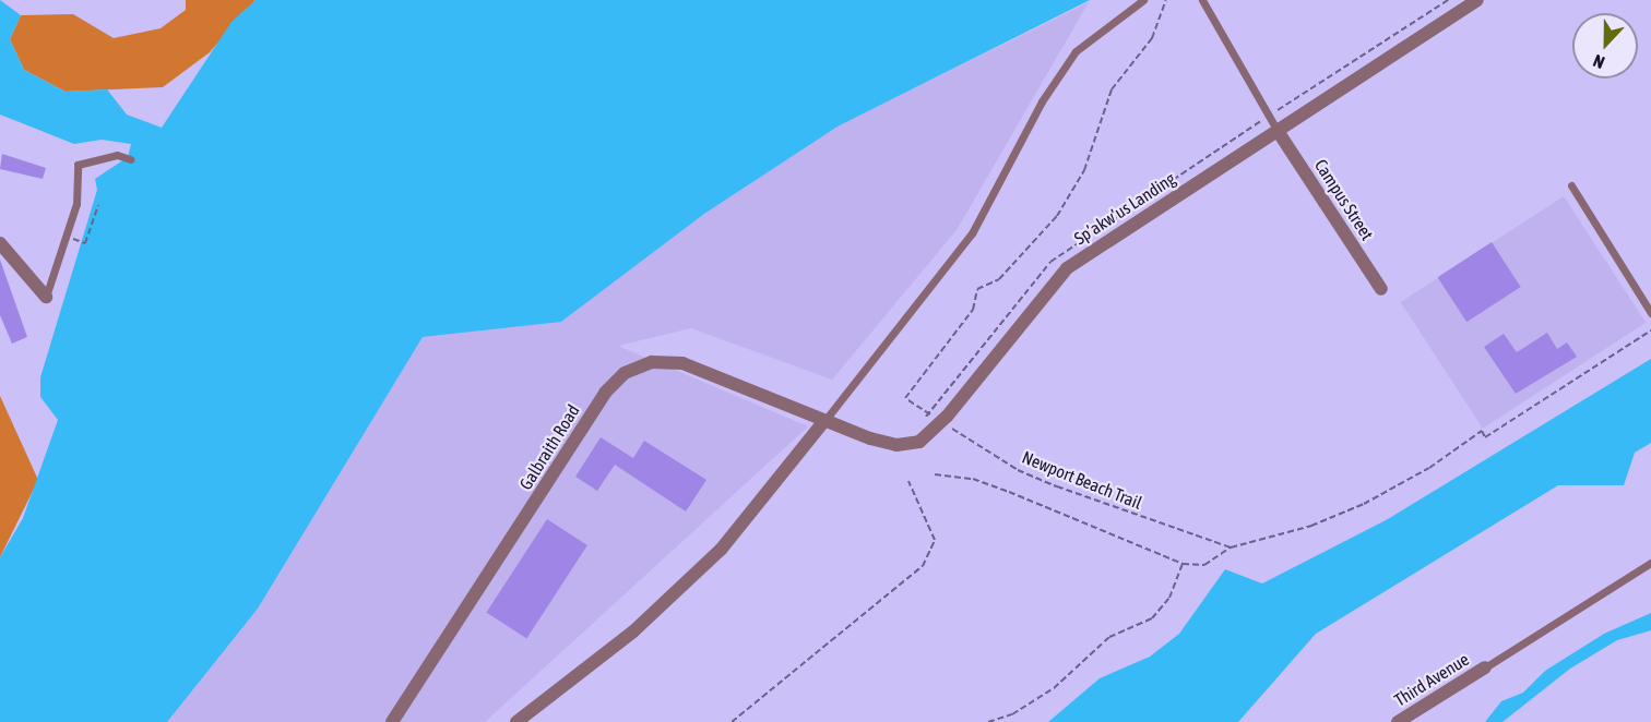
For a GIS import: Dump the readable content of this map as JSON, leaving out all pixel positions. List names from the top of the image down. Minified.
{"streets":{"street":["Campus Street","Sp’akw’us Landing","Galbraith Road","Third Avenue"],"path":["Newport Beach Trail"]},"crossings":[["Campus Street","Sp’akw’us Landing"],["Sp’akw’us Landing","Galbraith Road"]],"north":"bottom"}
